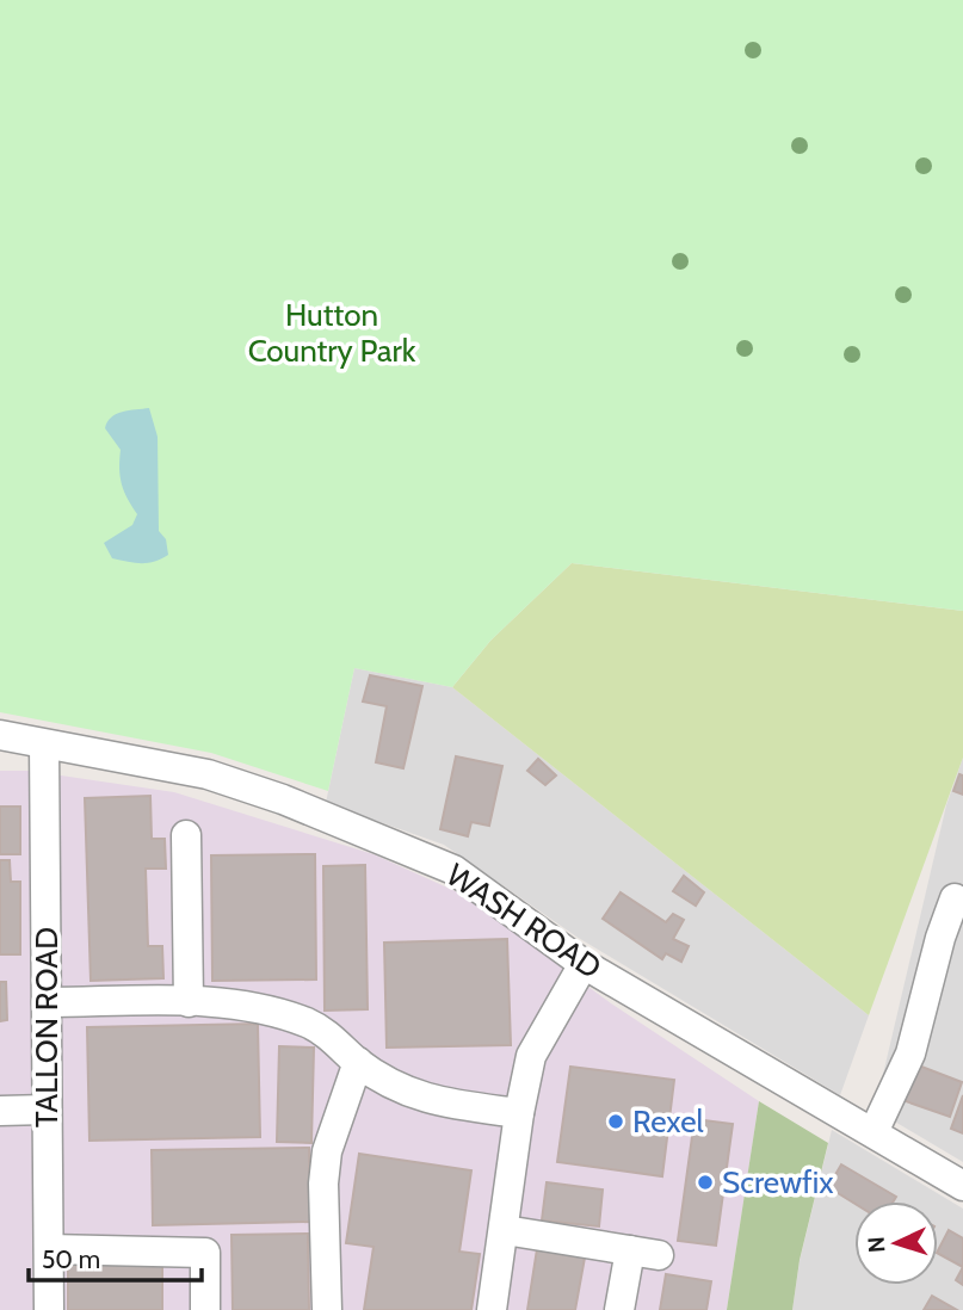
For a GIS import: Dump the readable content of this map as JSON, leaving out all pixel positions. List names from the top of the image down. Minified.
{"streets":{"street":["WASH ROAD","TALLON ROAD"]},"crossings":[["WASH ROAD","TALLON ROAD"]],"parks":["Hutton Country Park"],"places":["Rexel","Screwfix"],"scale_bar":"50 m","north":"left"}
